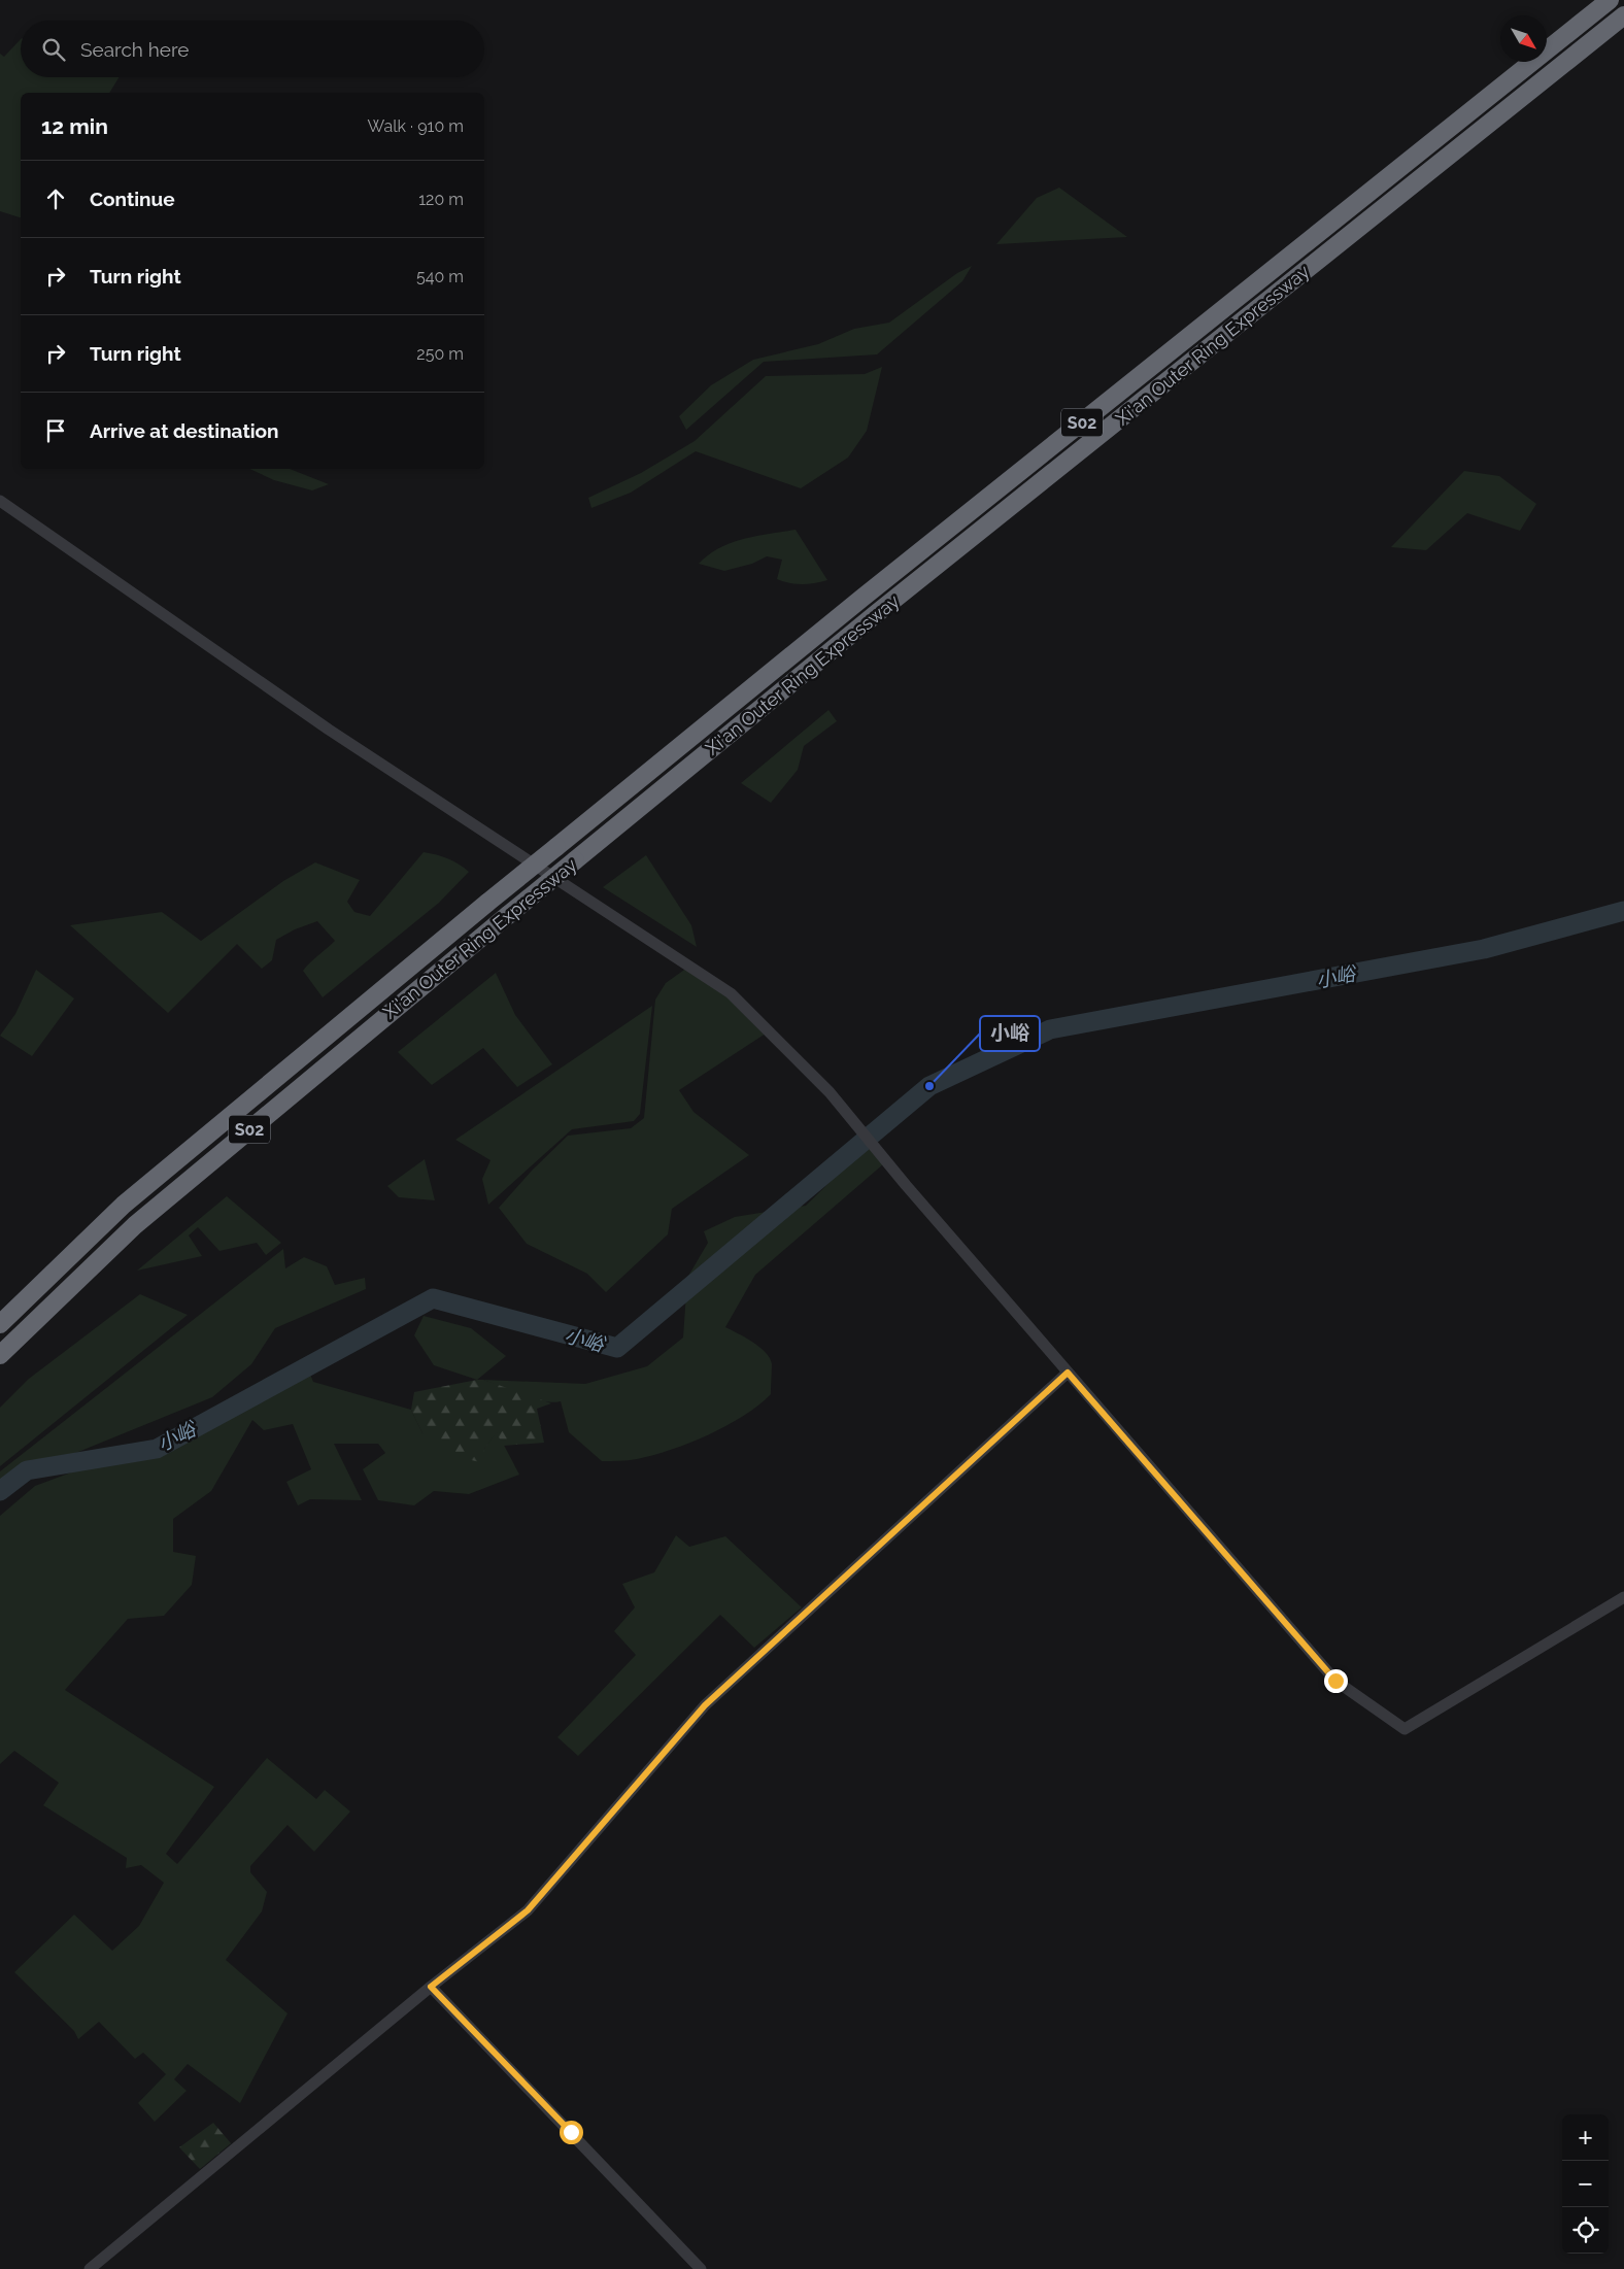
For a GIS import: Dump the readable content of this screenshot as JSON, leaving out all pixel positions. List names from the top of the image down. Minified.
{"streets":{"highway":["Xi'an Outer Ring Expressway","S02"]},"water":["小峪"],"places":["小峪"],"north":"bottom right","page":{"search":"Search here","heading":["12 min","Walk · 910 m"],"list":[["Continue","120 m"],["Turn right","540 m"],["Turn right","250 m"],"Arrive at destination"],"map_buttons":["+","−"]}}
